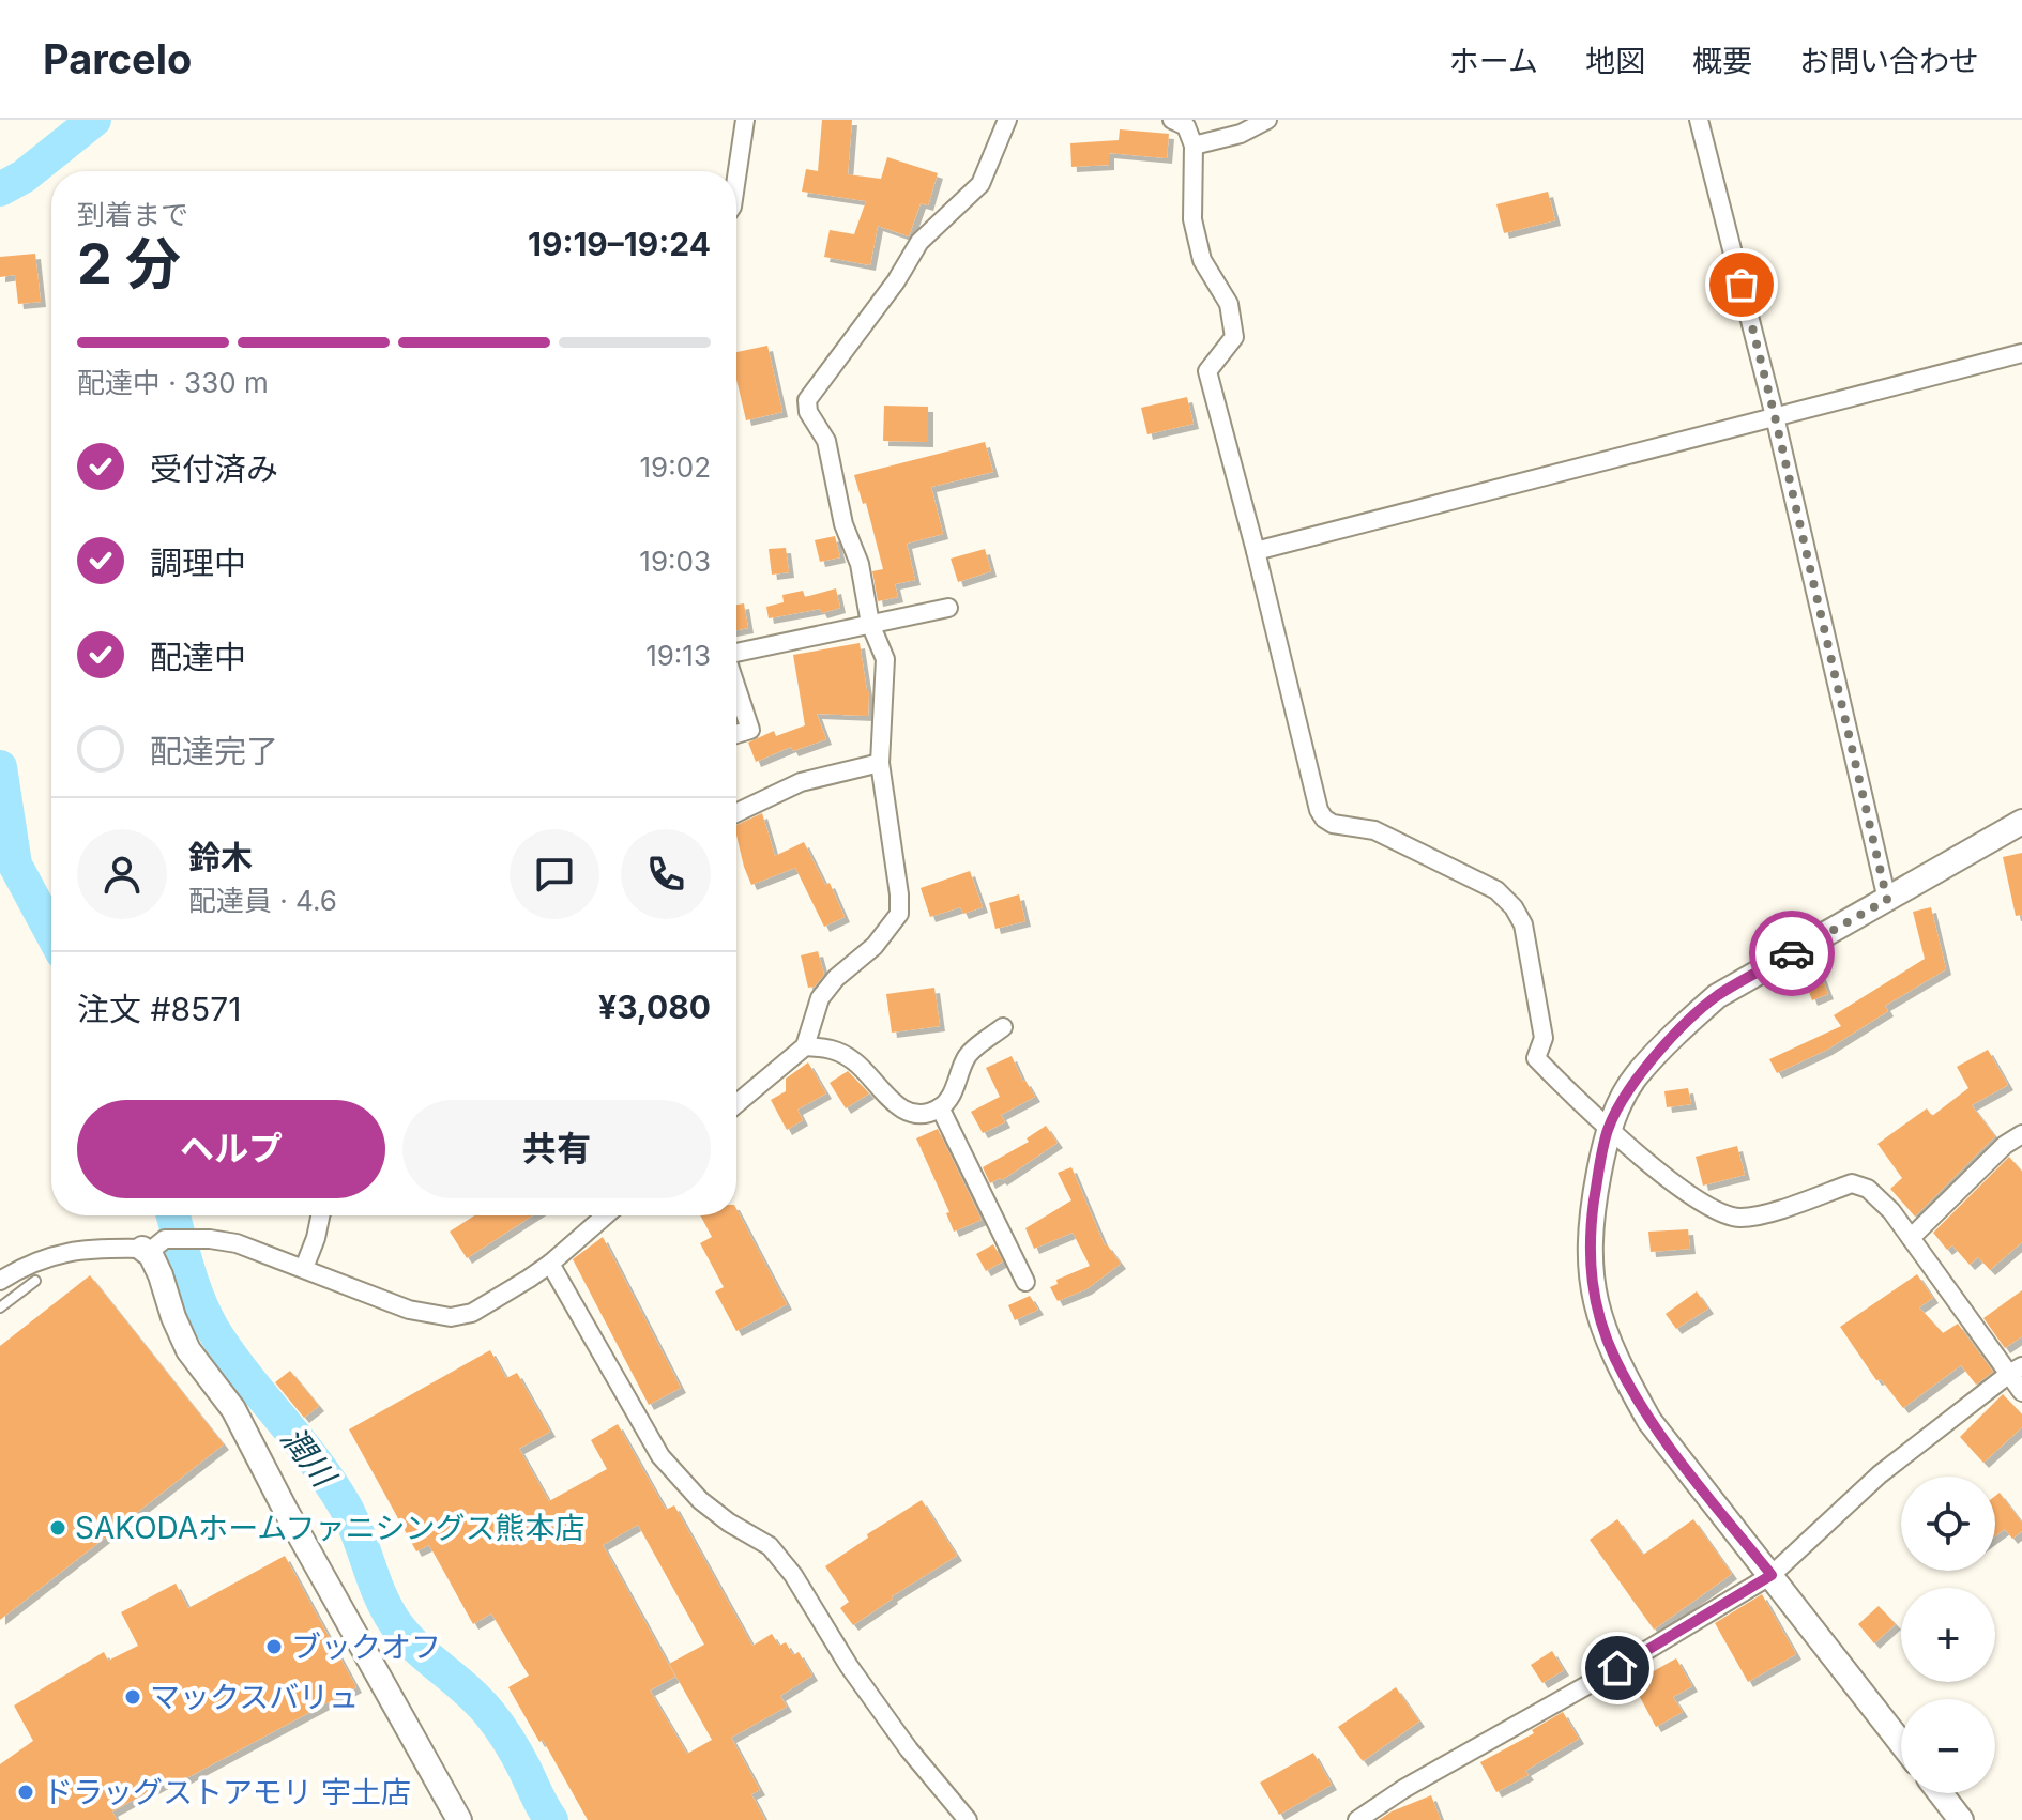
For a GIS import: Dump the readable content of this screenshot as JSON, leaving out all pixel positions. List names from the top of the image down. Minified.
{"water":["潤川"],"places":["SAKODAホームファニシングス熊本店","ブックオフ","マックスバリュ","ドラッグストアモリ 宇土店"],"page":{"header":"Parcelo","nav":["ホーム","地図","概要","お問い合わせ"],"heading":["2 分","到着まで","19:19–19:24"],"panel":["鈴木","配達員 · 4.6","注文 #8571","¥3,080"],"bar":"配達中 · 330 m","list":[["受付済み","19:02"],["調理中","19:03"],["配達中","19:13"],"配達完了"],"buttons":["ヘルプ","共有"],"map_buttons":["+","−"]}}
